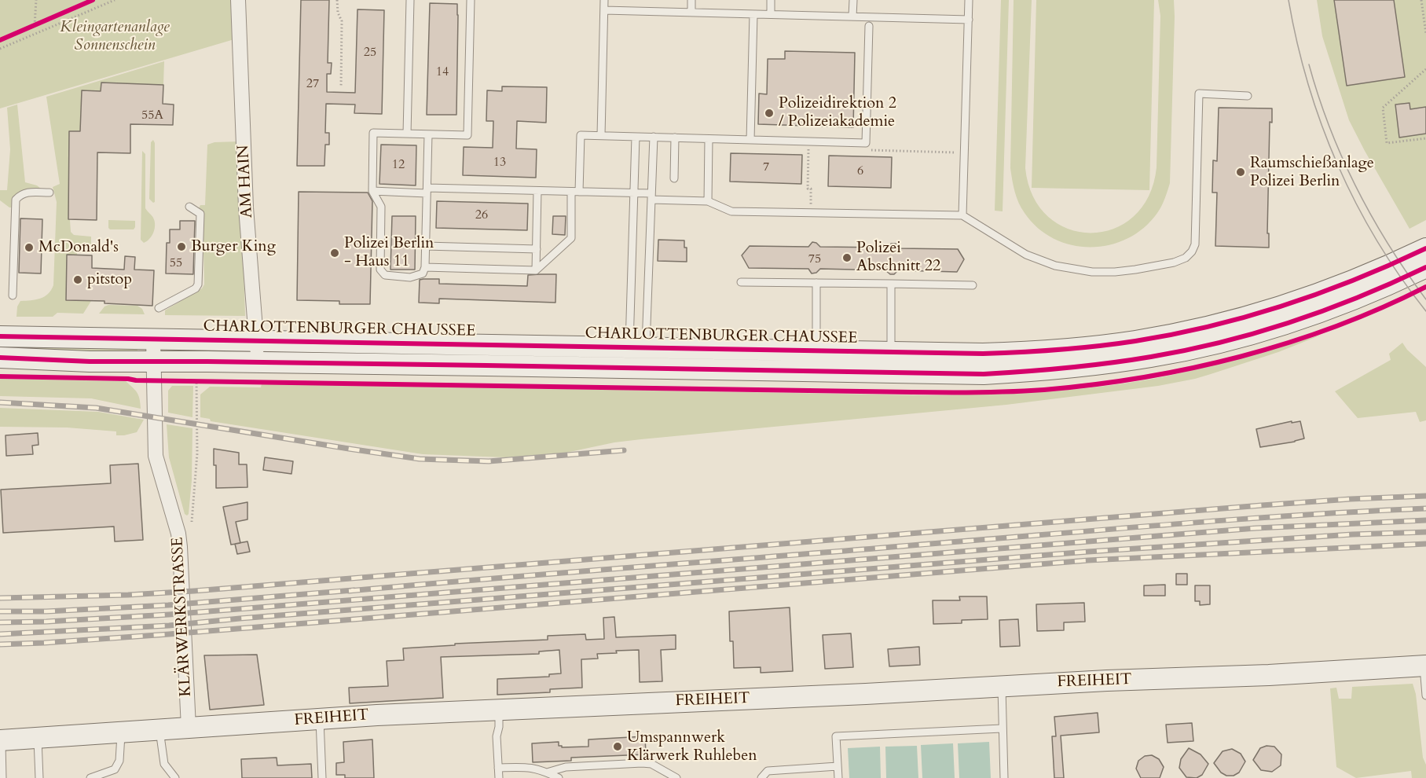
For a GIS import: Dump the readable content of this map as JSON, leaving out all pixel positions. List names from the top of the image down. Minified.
{"streets":{"main road":["CHARLOTTENBURGER CHAUSSEE","FREIHEIT"],"street":["AM HAIN","KLÄRWERKSTRASSE"]},"crossings":[["AM HAIN","CHARLOTTENBURGER CHAUSSEE"],["CHARLOTTENBURGER CHAUSSEE","KLÄRWERKSTRASSE"],["KLÄRWERKSTRASSE","FREIHEIT"]],"parks":["Kleingartenanlage Sonnenschein"],"places":["Polizeidirektion 2 / Polizeiakademie","Raumschießanlage Polizei Berlin","Burger King","McDonald's","Polizei Berlin - Haus 11","Polizei Abschnitt 22","pitstop","Umspannwerk Klärwerk Ruhleben"],"house_numbers":["25","14","27","55A","13","12","7","6","26","75","55"]}
